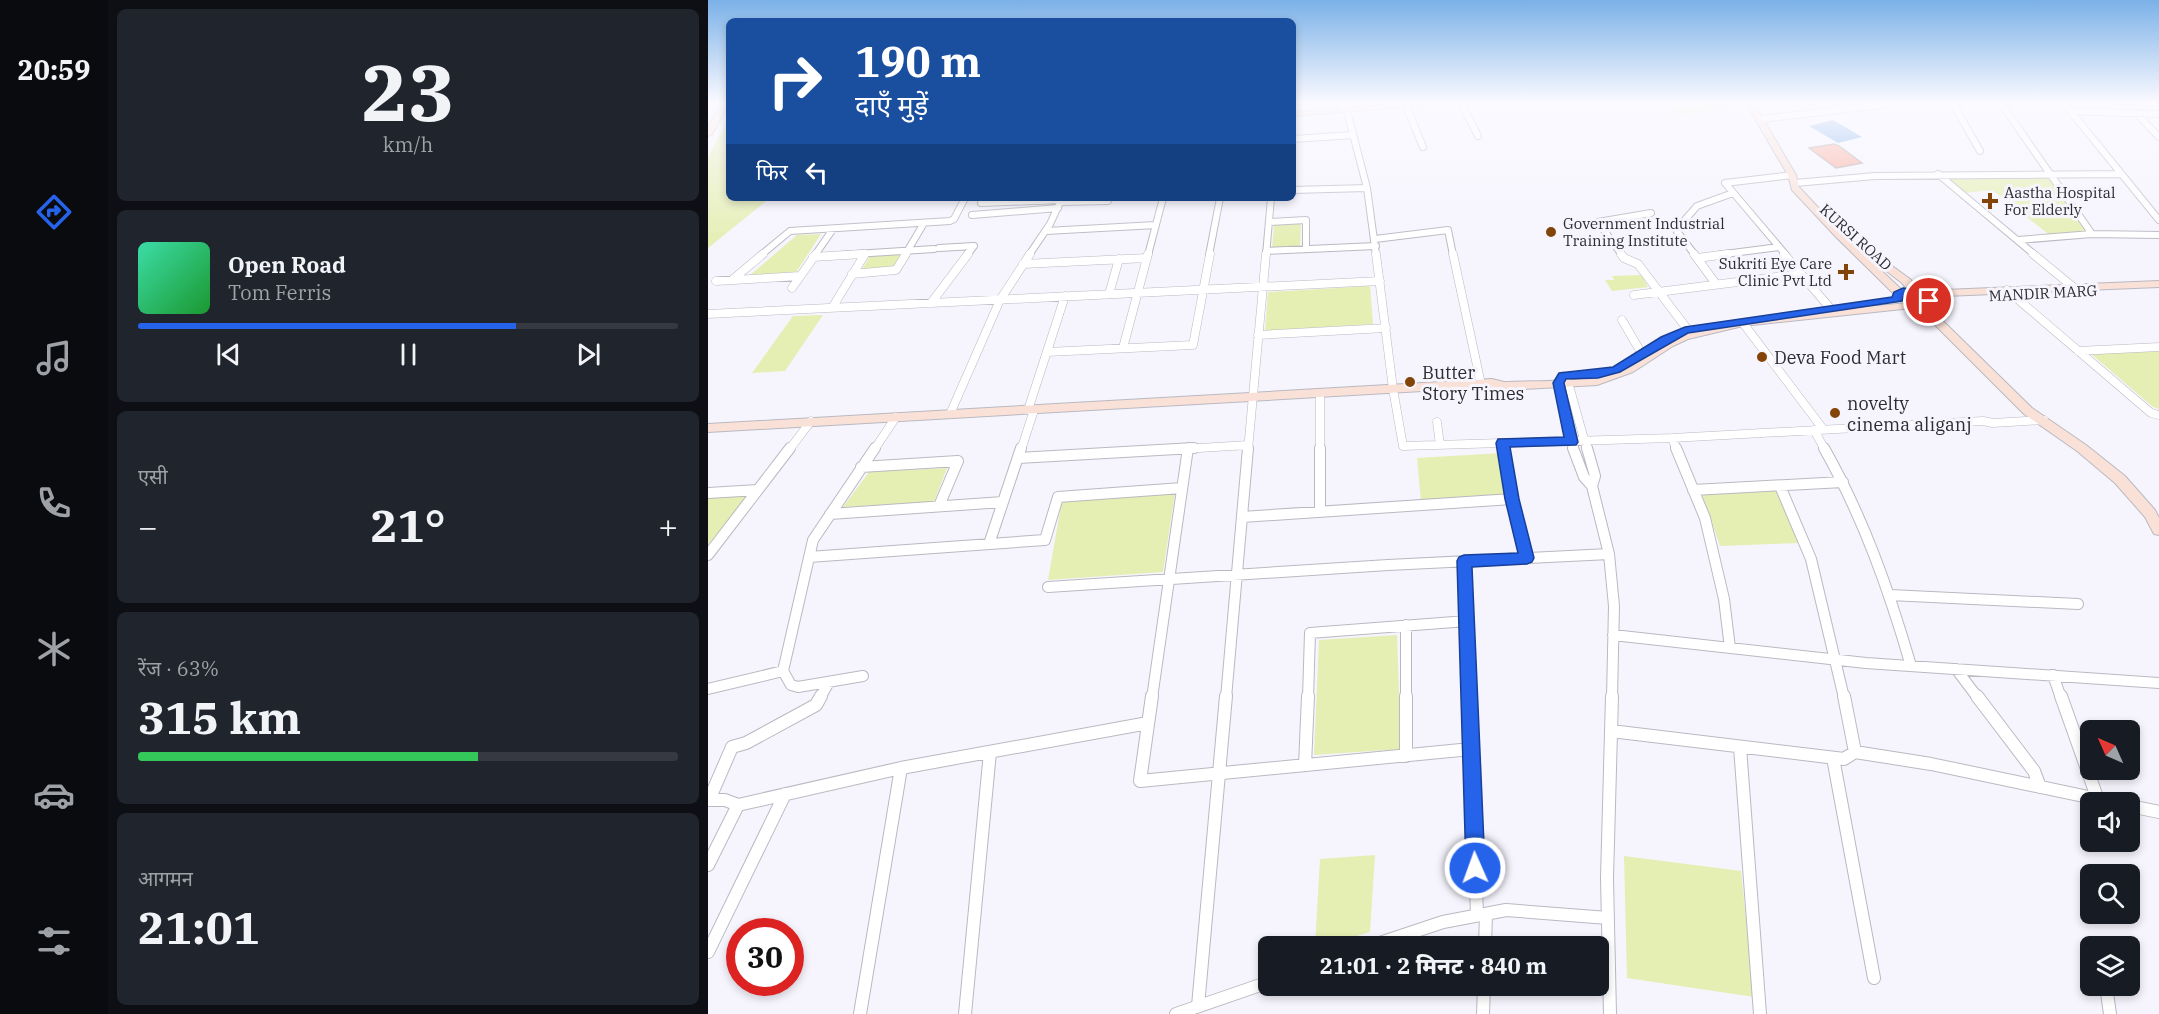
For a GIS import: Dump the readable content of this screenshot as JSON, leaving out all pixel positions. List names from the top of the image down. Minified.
{"streets":{"main road":["KURSI ROAD","MANDIR MARG"]},"crossings":[["KURSI ROAD","MANDIR MARG"]],"places":{"health":["Aastha Hospital For Elderly","Sukriti Eye Care Clinic Pvt Ltd"],"other":["Government Industrial Training Institute","Deva Food Mart","Butter Story Times","novelty cinema aliganj"]},"north":"top left","page":{"tabs":"20:59","tile":[["23","km/h"],"एसी",["रेंज · 63%","315 km"],["आगमन","21:01"]],"turn":["190 m","दाएँ मुड़ें"],"then":"फिर","song":["Open Road","Tom Ferris"],"heat":["−","21°","+"],"limit":"30","trip":"21:01 · 2 मिनट · 840 m"}}
